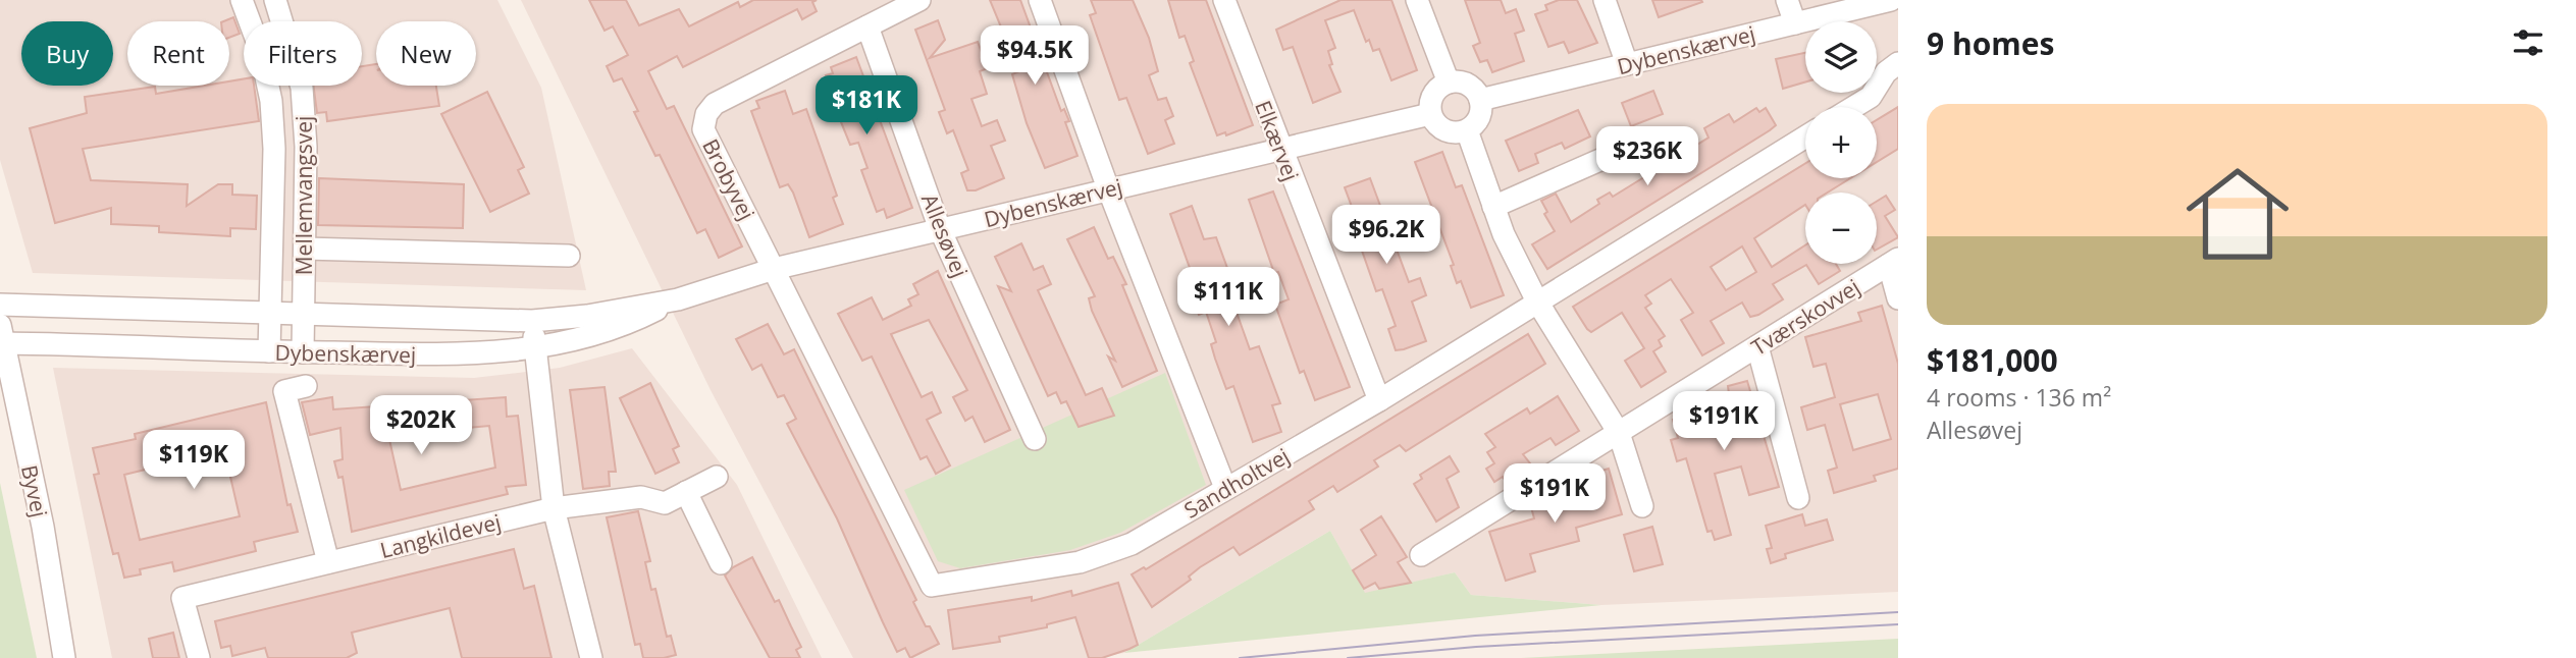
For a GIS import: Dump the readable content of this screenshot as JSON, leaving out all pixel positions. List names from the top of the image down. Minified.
{"streets":{"street":["Dybenskærvej","Elkærvej","Brobyvej","Mellemvangsvej","Allesøvej","Tværskovvej","Sandholtvej","Byvej","Langkildevej"]},"crossings":[["Dybenskærvej","Elkærvej"],["Dybenskærvej","Brobyvej"],["Dybenskærvej","Mellemvangsvej"],["Dybenskærvej","Allesøvej"],["Dybenskærvej","Sandholtvej"],["Dybenskærvej","Byvej"],["Elkærvej","Sandholtvej"],["Brobyvej","Allesøvej"],["Brobyvej","Sandholtvej"]],"page":{"heading":"9 homes","map_buttons":["+","−"],"chip":["Buy","Rent","Filters","New"],"price":["$94.5K","$181K","$236K","$96.2K","$111K","$191K","$202K","$119K","$191K"],"list":[{"name":"$181,000","note":"4 rooms · 136 m² · Allesøvej"}]}}
